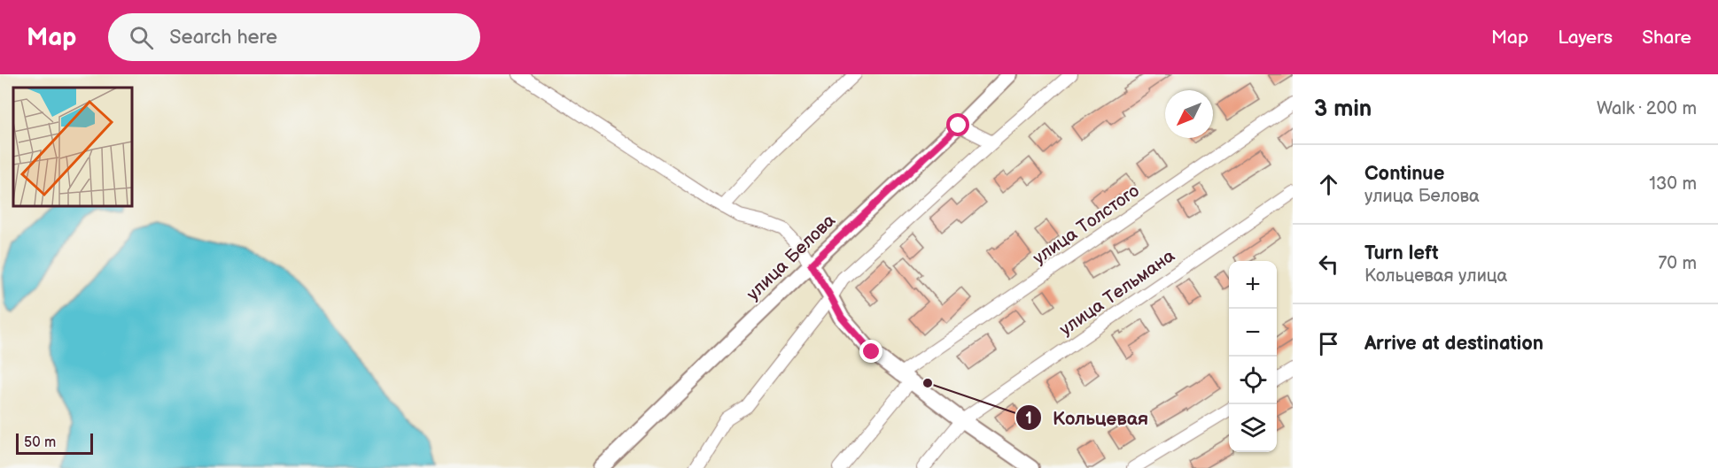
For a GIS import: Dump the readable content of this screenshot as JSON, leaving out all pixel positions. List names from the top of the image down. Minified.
{"streets":{"main road":["улица Белова"],"street":["улица Толстого","улица Тельмана"]},"places":["Кольцевая"],"scale_bar":"50 m","north":"bottom left","page":{"header":"Map","search":"Search here","nav":["Map","Layers","Share"],"heading":["3 min","Walk · 200 m"],"list":[["Continue","улица Белова","130 m"],["Turn left","Кольцевая улица","70 m"],"Arrive at destination"],"map_buttons":["+","−"],"scale":"50 m"}}
